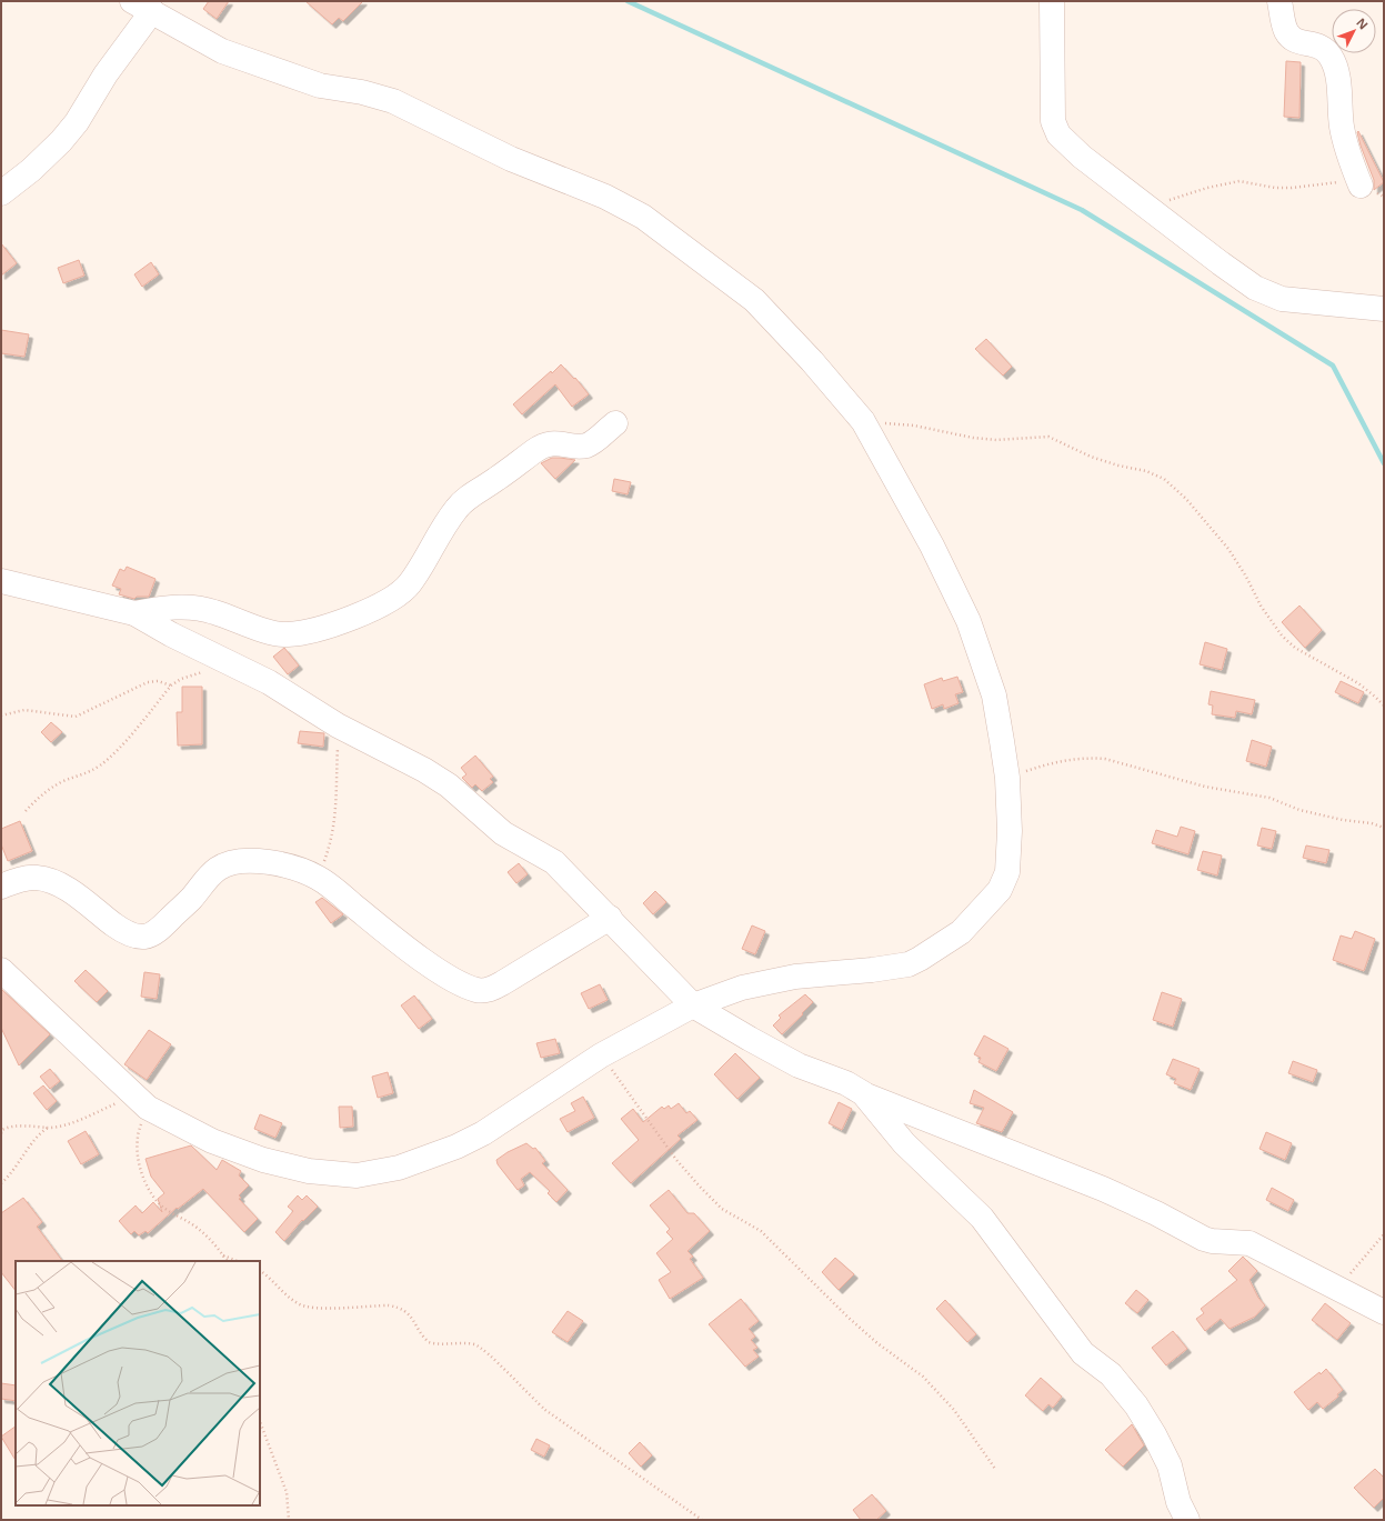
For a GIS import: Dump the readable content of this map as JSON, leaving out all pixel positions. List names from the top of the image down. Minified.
{"north":"top right"}
